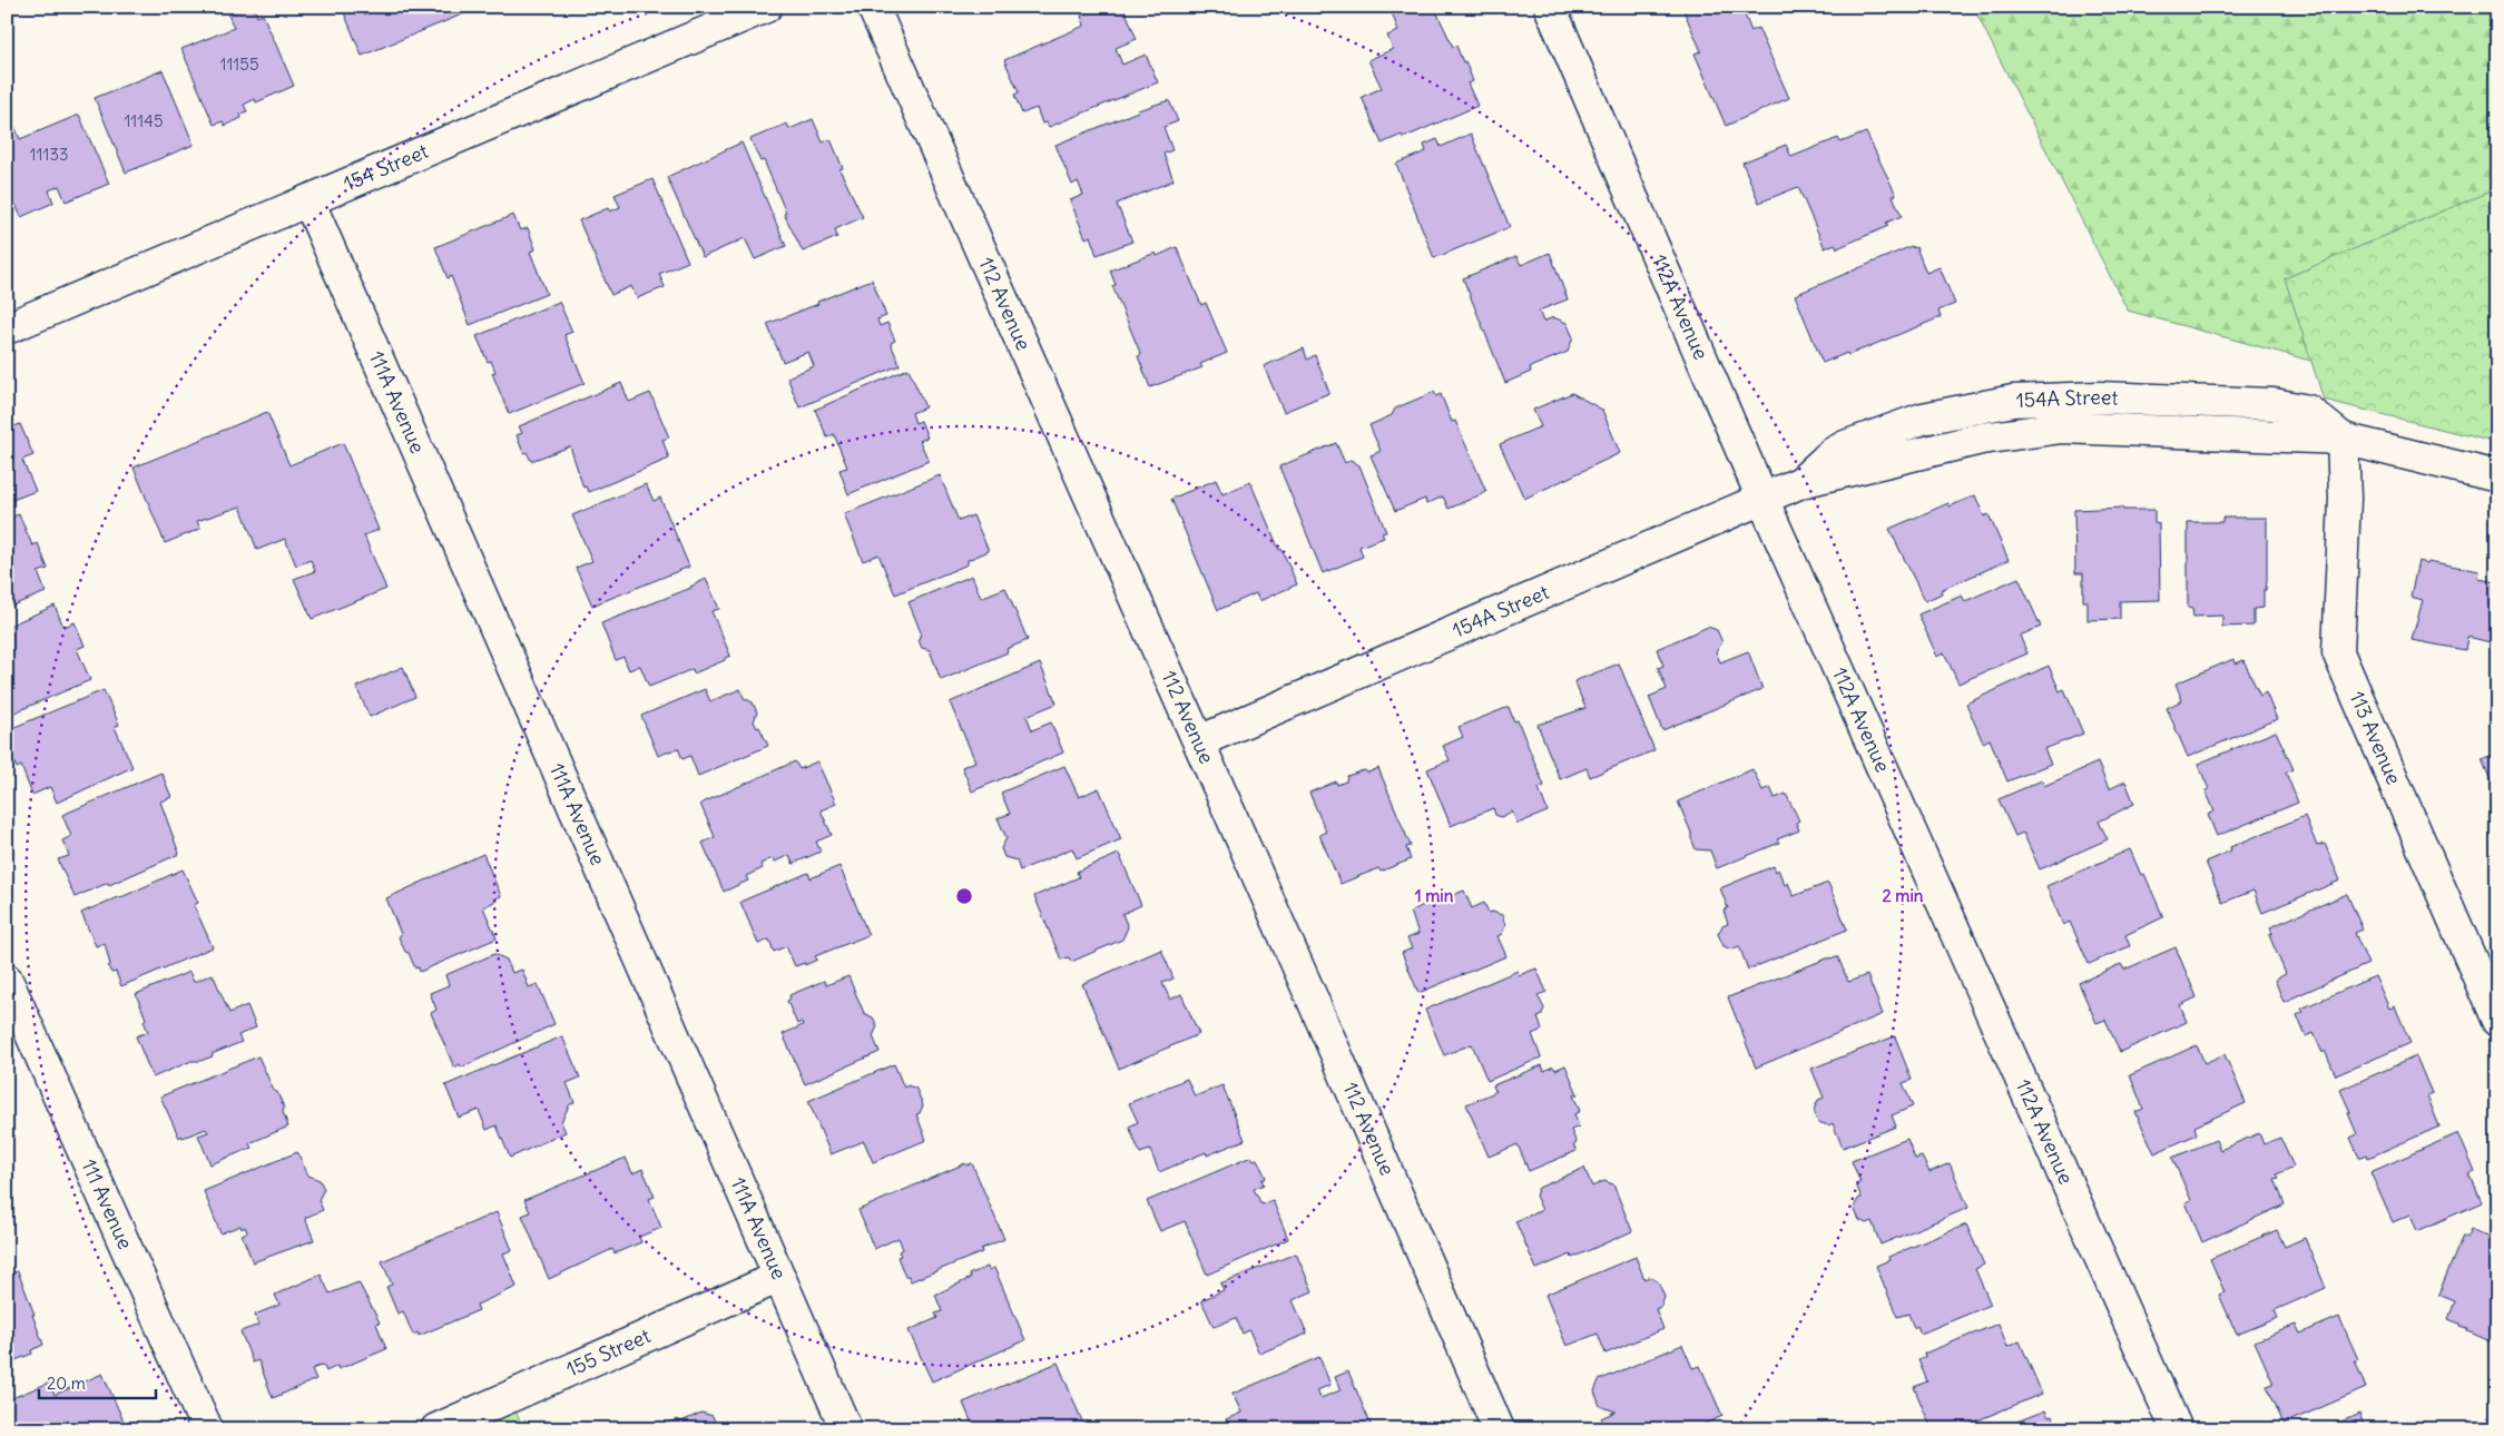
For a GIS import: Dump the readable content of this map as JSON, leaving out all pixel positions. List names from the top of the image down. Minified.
{"streets":{"street":["154 Street","112 Avenue","112A Avenue","154A Street","111A Avenue","113 Avenue","111 Avenue","155 Street"]},"crossings":[["154 Street","111A Avenue"],["112 Avenue","154A Street"],["112A Avenue","154A Street"],["154A Street","113 Avenue"],["111A Avenue","155 Street"]],"house_numbers":["11155","11145","11133"],"scale_bar":"20 m","rings":["1 min","2 min"]}
